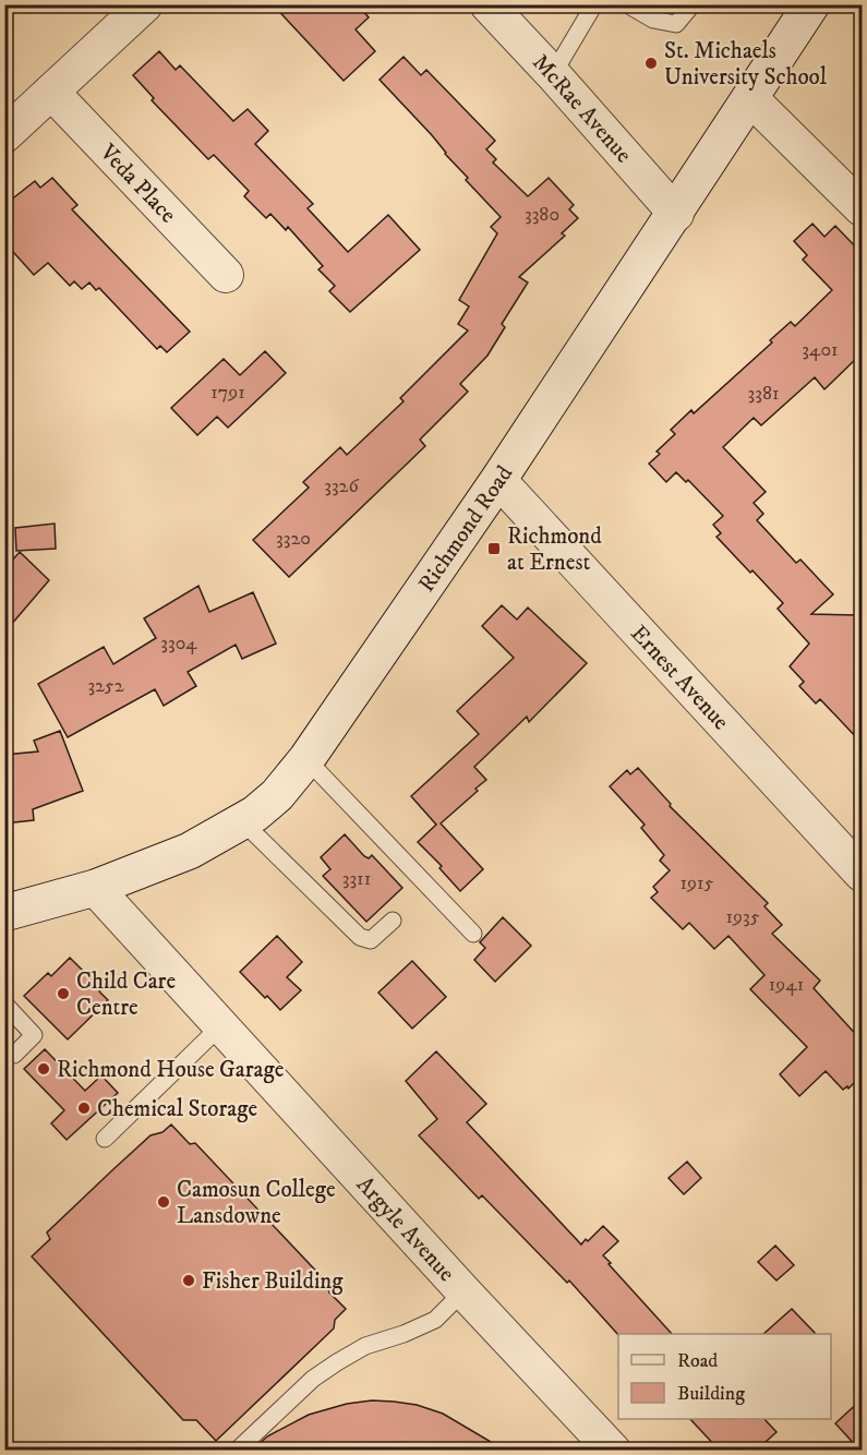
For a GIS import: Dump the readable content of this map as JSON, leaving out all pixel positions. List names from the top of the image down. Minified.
{"streets":{"main road":["Richmond Road"],"street":["McRae Avenue","Veda Place","Ernest Avenue","Argyle Avenue"]},"crossings":[["McRae Avenue","Richmond Road"],["Richmond Road","Ernest Avenue"],["Richmond Road","Argyle Avenue"]],"places":{"other":["St. Michaels University School","Child Care Centre","Richmond House Garage","Chemical Storage","Camosun College Lansdowne","Fisher Building"],"transit":["Richmond at Ernest"]},"house_numbers":["3380","3401","1791","3381","3326","3320","3304","3252","3311","1915","1935","1941"],"legend":["Road","Building"]}
